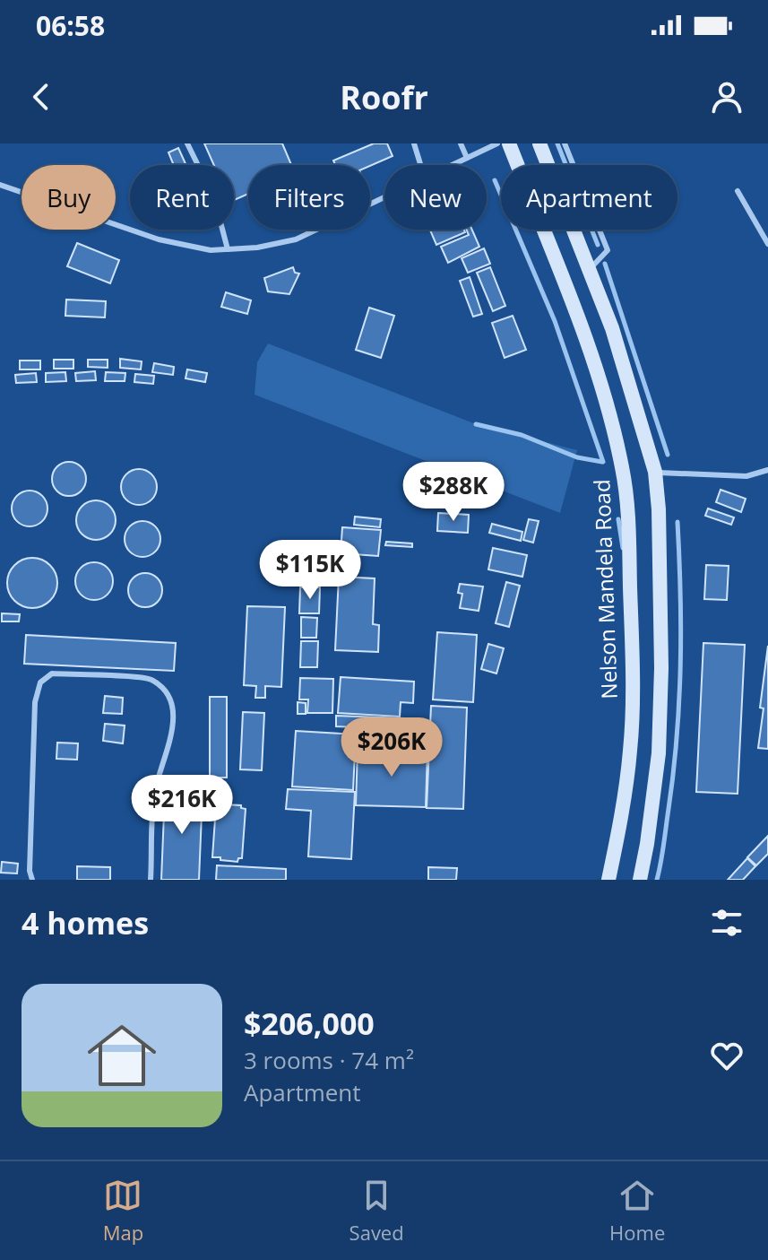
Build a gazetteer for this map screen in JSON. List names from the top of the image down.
{
  "streets": {
    "main road": ["Nelson Mandela Road"]
  },
  "page": {
    "status": "06:58",
    "header": "Roofr",
    "chip": [
      "Buy",
      "Rent",
      "Filters",
      "New",
      "Apartment"
    ],
    "price": [
      "$288K",
      "$115K",
      "$206K",
      "$216K"
    ],
    "heading": "4 homes",
    "list": [
      {
        "name": "$206,000",
        "note": "3 rooms · 74 m² · Apartment"
      }
    ],
    "tabs": ["Map", "Saved", "Home"]
  }
}
